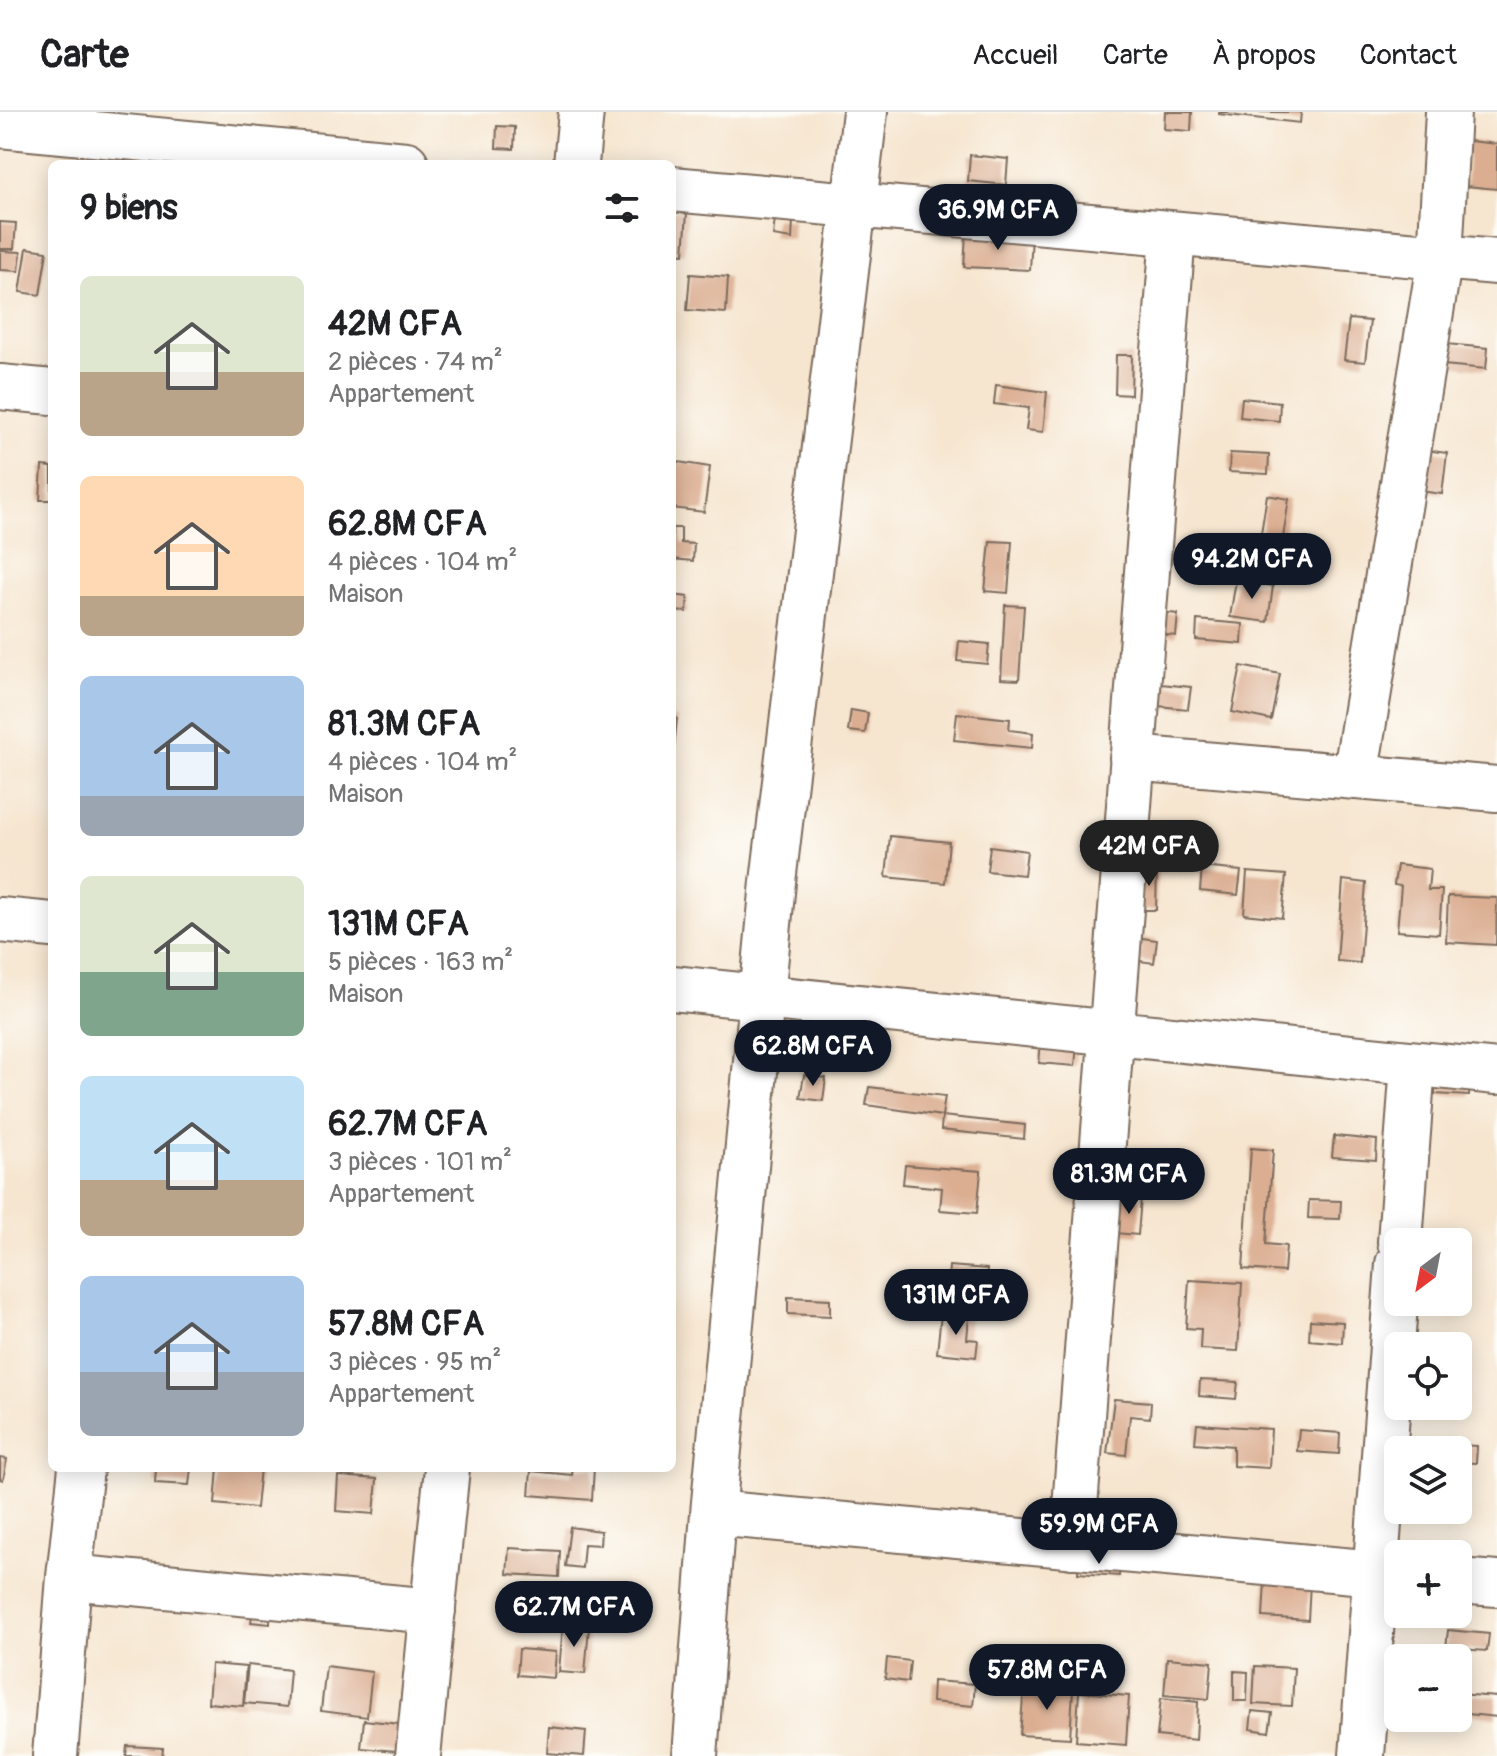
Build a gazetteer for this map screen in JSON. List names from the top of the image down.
{
  "north": "bottom left",
  "page": {
    "header": "Carte",
    "nav": [
      "Accueil",
      "Carte",
      "À propos",
      "Contact"
    ],
    "heading": "9 biens",
    "price": [
      "36.9M CFA",
      "94.2M CFA",
      "42M CFA",
      "62.8M CFA",
      "81.3M CFA",
      "131M CFA",
      "59.9M CFA",
      "62.7M CFA",
      "57.8M CFA"
    ],
    "list": [
      {
        "name": "42M CFA",
        "note": "2 pièces · 74 m² · Appartement"
      },
      {
        "name": "62.8M CFA",
        "note": "4 pièces · 104 m² · Maison"
      },
      {
        "name": "81.3M CFA",
        "note": "4 pièces · 104 m² · Maison"
      },
      {
        "name": "131M CFA",
        "note": "5 pièces · 163 m² · Maison"
      },
      {
        "name": "62.7M CFA",
        "note": "3 pièces · 101 m² · Appartement"
      },
      {
        "name": "57.8M CFA",
        "note": "3 pièces · 95 m² · Appartement"
      }
    ],
    "map_buttons": ["+", "−"]
  }
}
